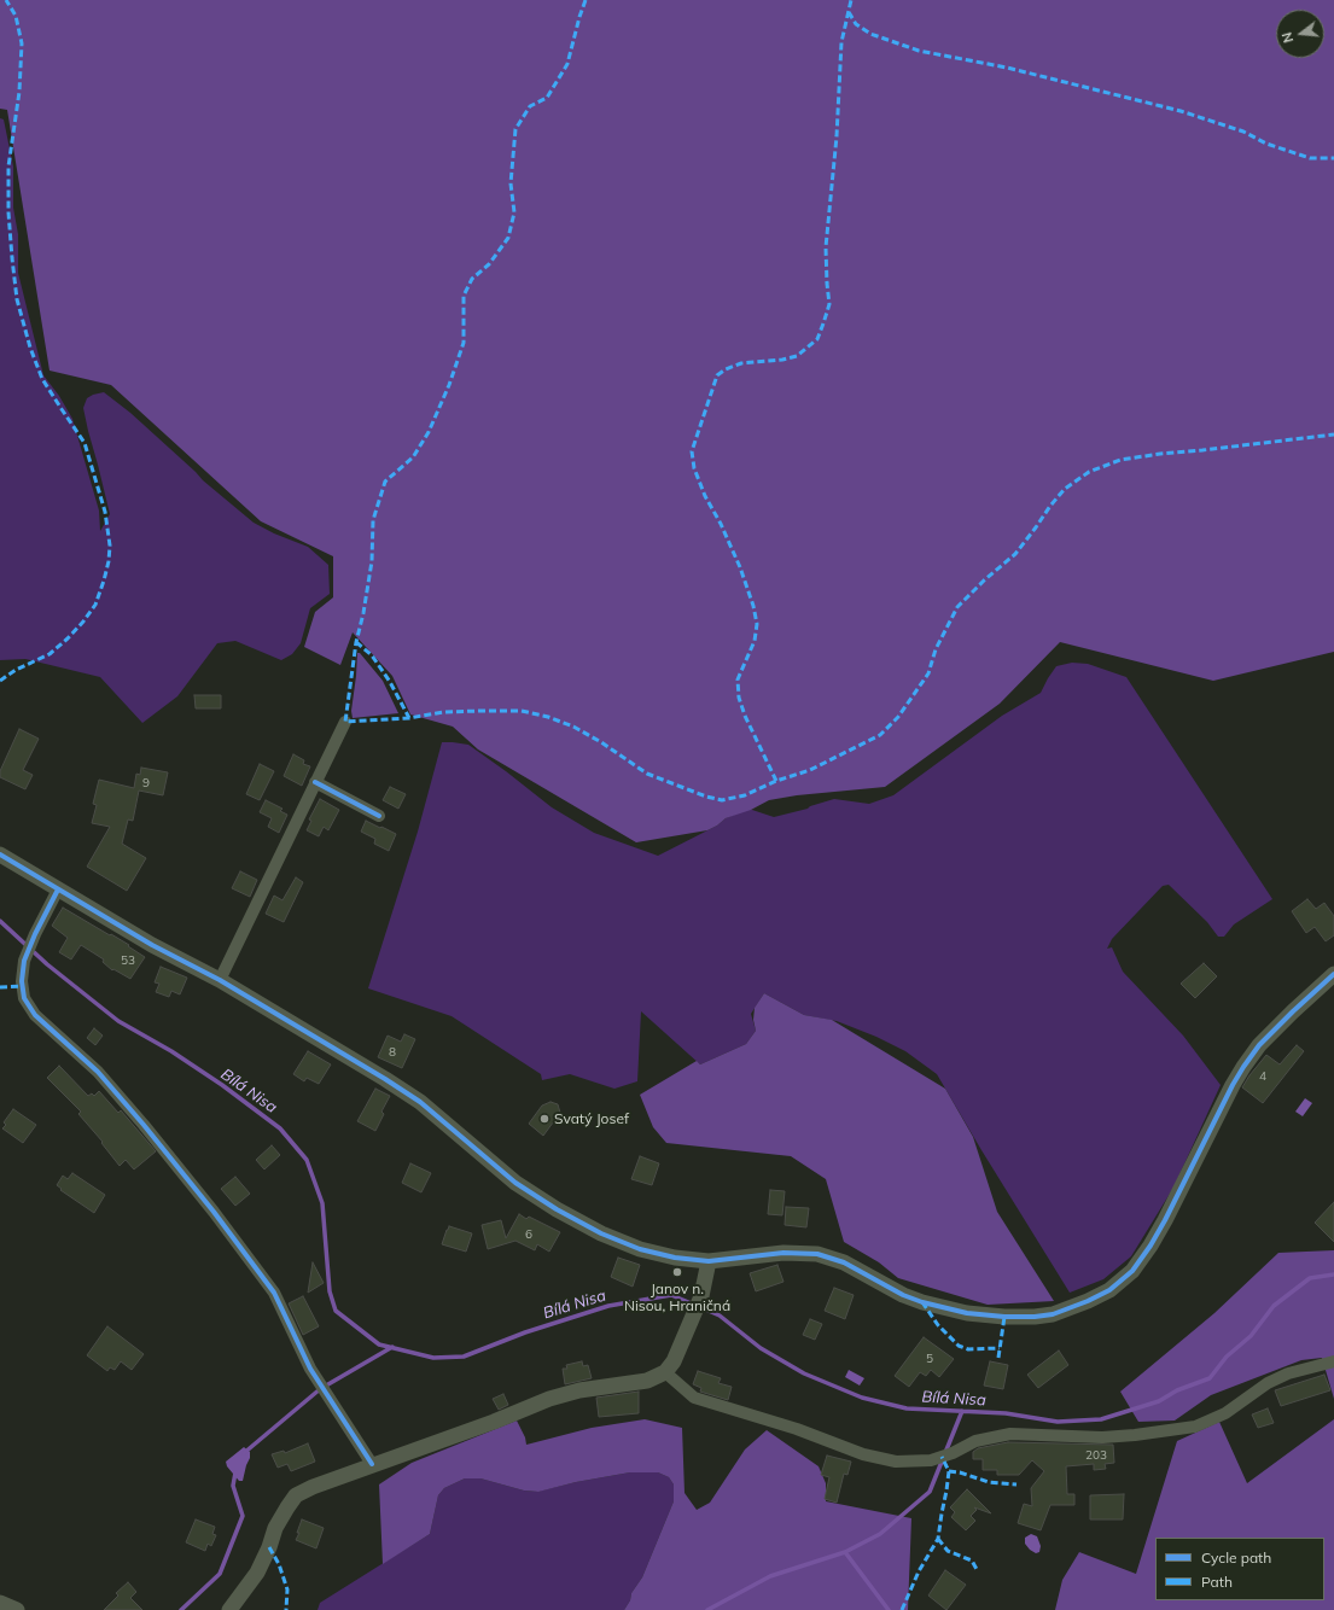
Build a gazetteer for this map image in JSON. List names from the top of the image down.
{
  "water": ["Bílá Nisa"],
  "places": ["Svatý Josef", "Janov n. Nisou, Hraničná"],
  "house_numbers": [
    "9",
    "53",
    "8",
    "4",
    "6",
    "5",
    "203"
  ],
  "legend": ["Cycle path", "Path"],
  "north": "left"
}
